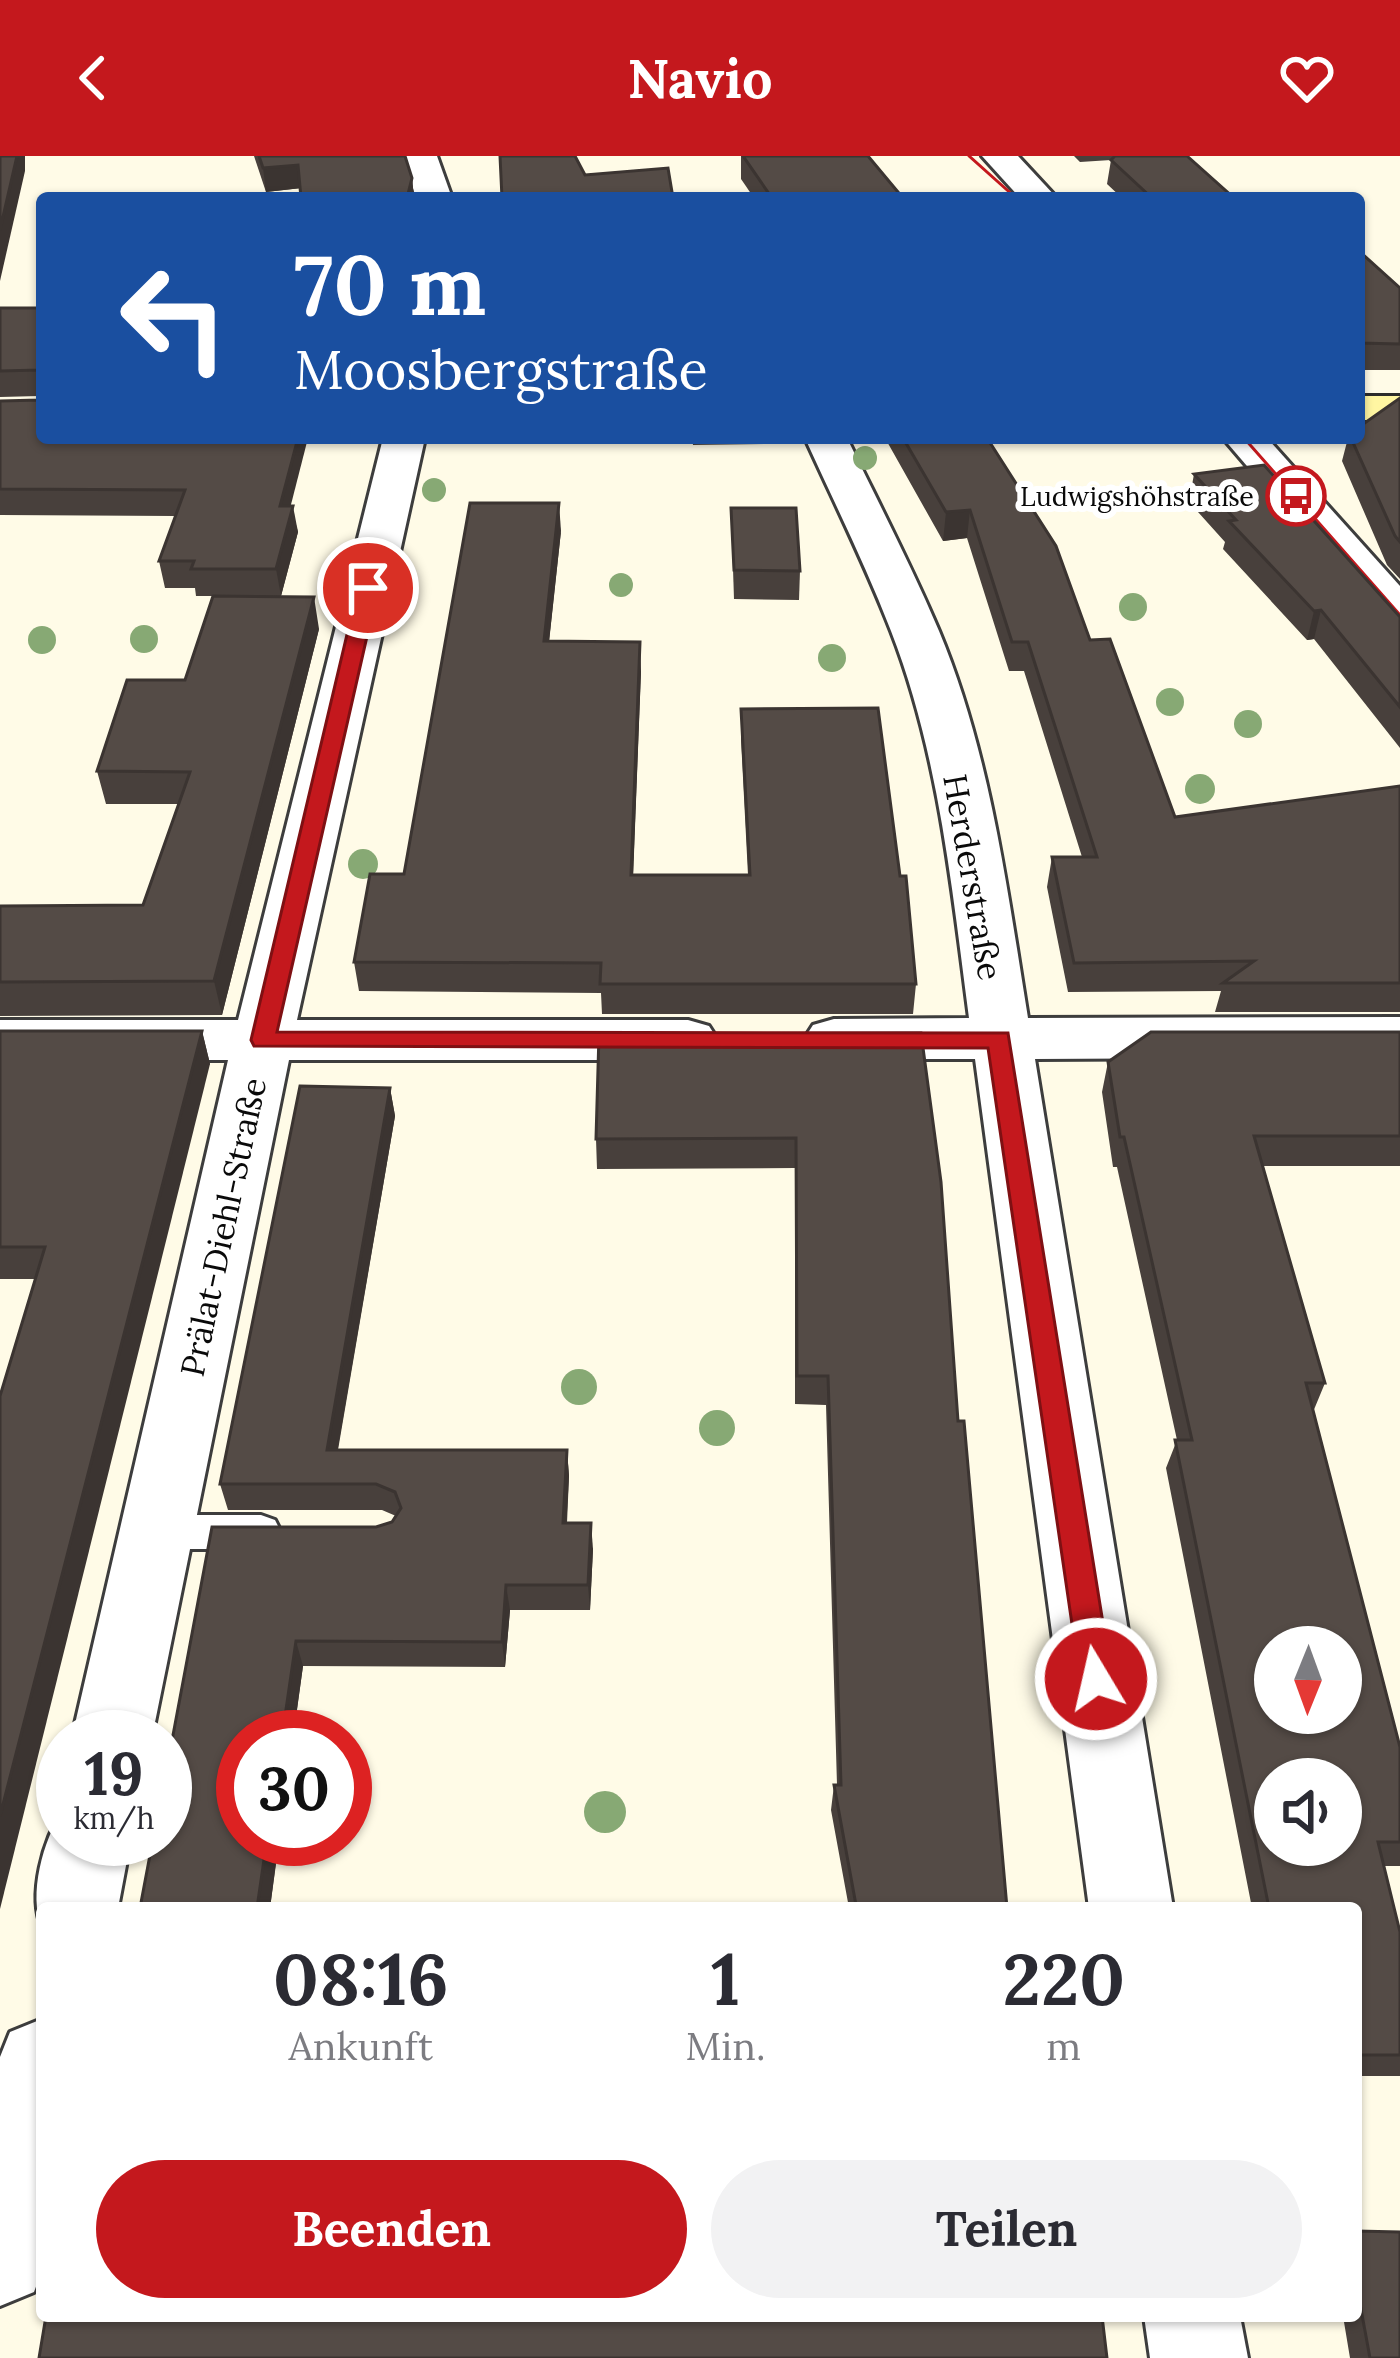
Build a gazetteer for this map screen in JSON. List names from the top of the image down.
{
  "streets": {
    "street": ["Herderstraße", "Prälat-Diehl-Straße"]
  },
  "places": {
    "bus stop": ["Ludwigshöhstraße"]
  },
  "north": "bottom",
  "page": {
    "header": "Navio",
    "turn": ["70 m", "Moosbergstraße"],
    "speed": "19 km/h",
    "limit": "30",
    "eta": [
      "08:16",
      "Ankunft",
      "1",
      "Min.",
      "220",
      "m"
    ],
    "buttons": ["Beenden", "Teilen"]
  }
}
